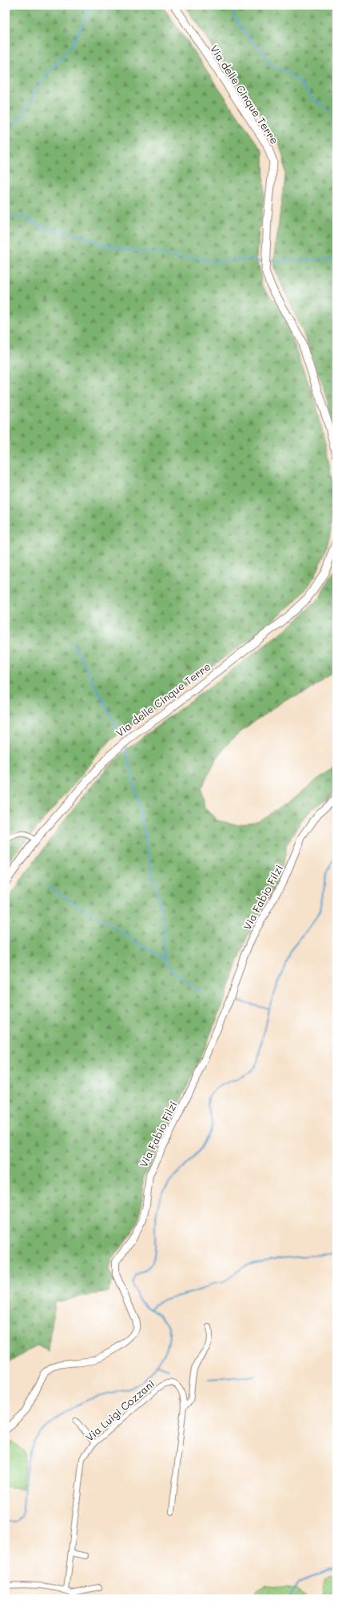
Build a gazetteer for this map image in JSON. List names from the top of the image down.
{
  "streets": {
    "main road": ["Via delle Cinque Terre"],
    "street": ["Via Fabio Filzi", "Via Luigi Cozzani"]
  }
}
